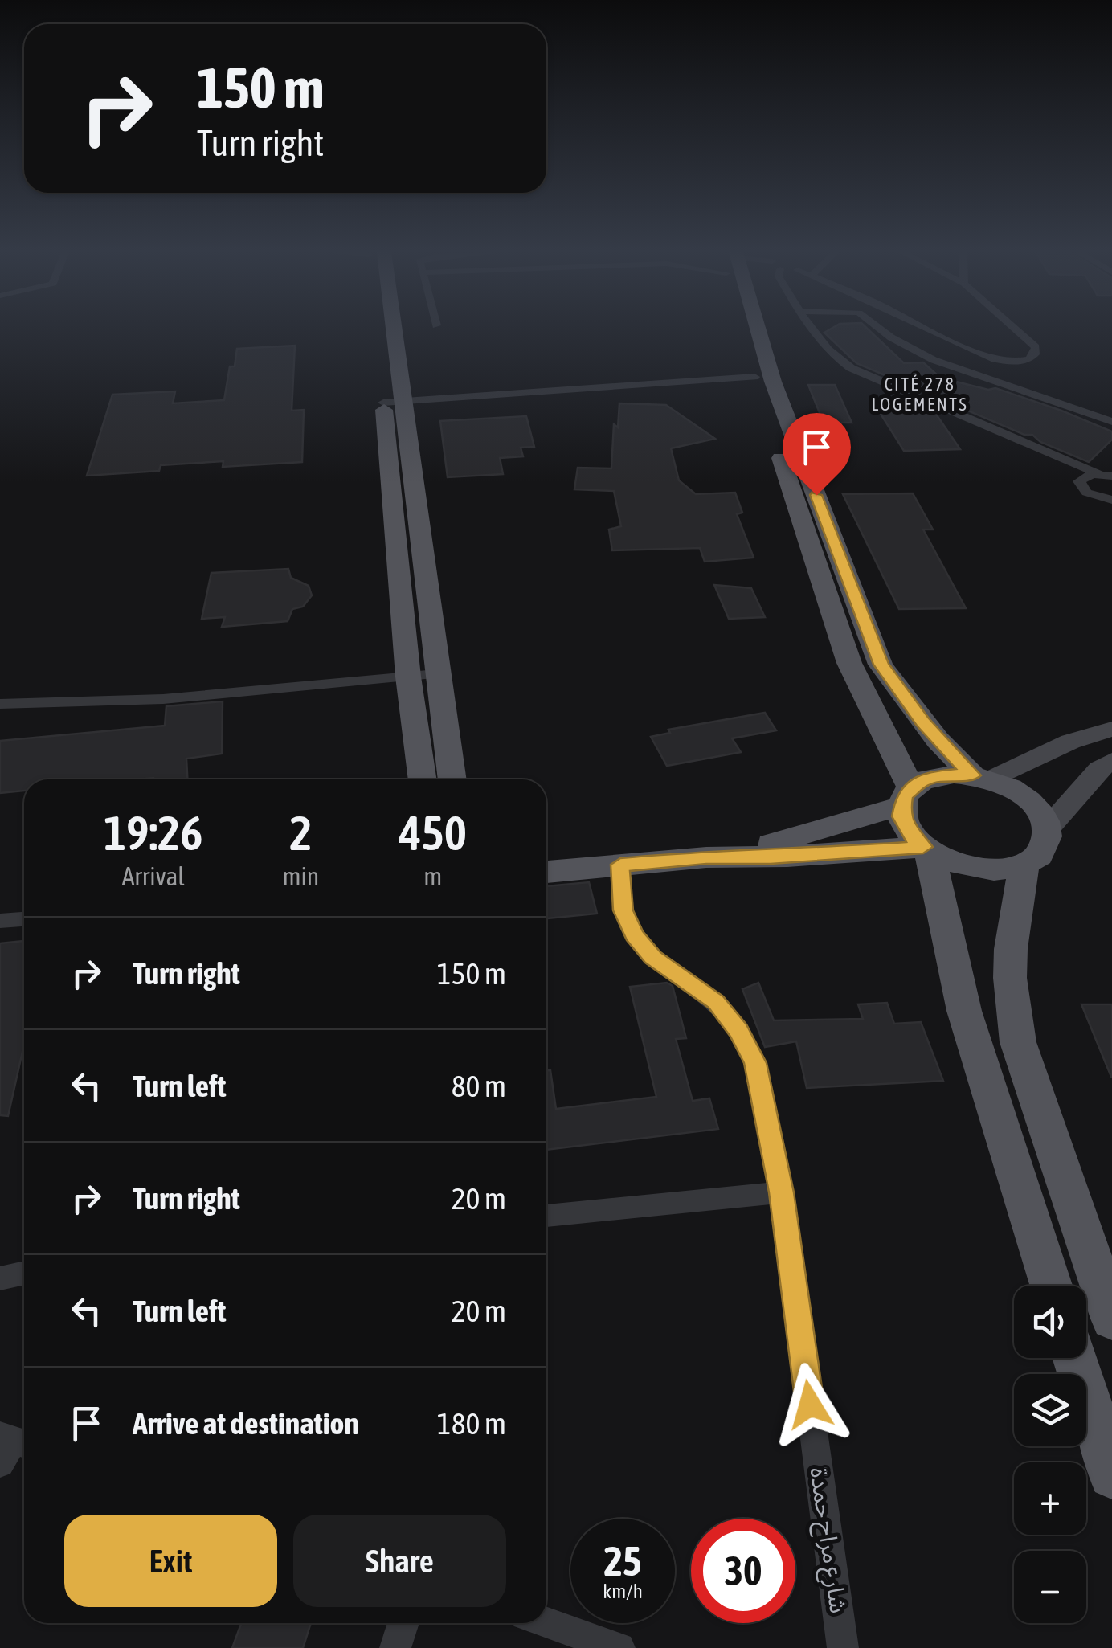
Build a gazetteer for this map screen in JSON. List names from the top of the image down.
{
  "streets": {
    "street": ["شارع مراح حمدة"]
  },
  "districts": ["CITÉ 278 LOGEMENTS"],
  "page": {
    "turn": ["150 m", "Turn right"],
    "eta": [
      "19:26",
      "Arrival",
      "2",
      "min",
      "450",
      "m"
    ],
    "list": [
      {
        "name": "Turn right",
        "value": "150 m"
      },
      {
        "name": "Turn left",
        "value": "80 m"
      },
      {
        "name": "Turn right",
        "value": "20 m"
      },
      {
        "name": "Turn left",
        "value": "20 m"
      },
      {
        "name": "Arrive at destination",
        "value": "180 m"
      }
    ],
    "map_buttons": ["+", "−"],
    "buttons": ["Exit", "Share"],
    "speed": "25 km/h",
    "limit": "30"
  }
}
